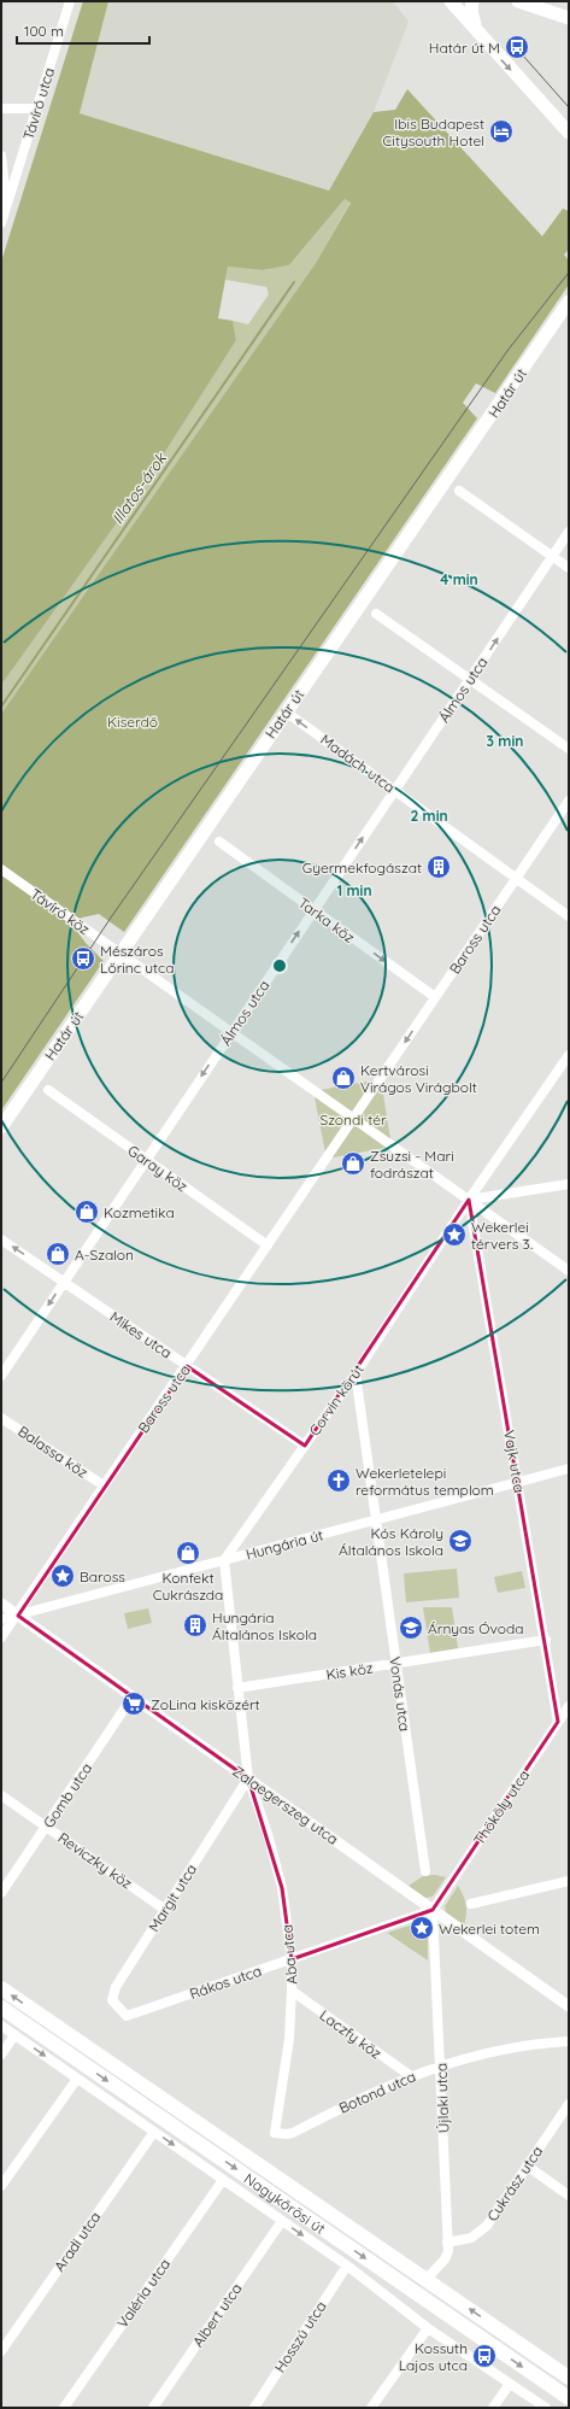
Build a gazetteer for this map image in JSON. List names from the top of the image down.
{
  "streets": {
    "main road": ["Határ út", "Nagykőrösi út"],
    "street": [
      "Távíró utca",
      "Álmos utca",
      "Madách utca",
      "Távíró köz",
      "Tarka köz",
      "Baross utca",
      "Garay köz",
      "Mikes utca",
      "Corvin körút",
      "Balassa köz",
      "Vajk utca",
      "Hungária út",
      "Kis köz",
      "Vonás utca",
      "Gomb utca",
      "Zalaegerszeg utca",
      "Thököly utca",
      "Reviczky köz",
      "Margit utca",
      "Aba utca",
      "Rákos utca",
      "Laczfy köz",
      "Botond utca",
      "Újlaki utca",
      "Cukrász utca",
      "Aradi utca",
      "Valéria utca",
      "Albert utca",
      "Hosszú utca"
    ]
  },
  "crossings": [
    ["Határ út", "Madách utca"],
    ["Határ út", "Távíró köz"],
    ["Álmos utca", "Madách utca"],
    ["Álmos utca", "Tarka köz"],
    ["Álmos utca", "Garay köz"],
    ["Álmos utca", "Mikes utca"],
    ["Madách utca", "Baross utca"],
    ["Tarka köz", "Baross utca"],
    ["Baross utca", "Garay köz"],
    ["Baross utca", "Mikes utca"],
    ["Baross utca", "Balassa köz"],
    ["Baross utca", "Hungária út"],
    ["Baross utca", "Zalaegerszeg utca"],
    ["Mikes utca", "Corvin körút"],
    ["Corvin körút", "Vajk utca"],
    ["Corvin körút", "Hungária út"],
    ["Corvin körút", "Vonás utca"],
    ["Vajk utca", "Hungária út"],
    ["Vajk utca", "Kis köz"],
    ["Vajk utca", "Thököly utca"],
    ["Hungária út", "Vonás utca"],
    ["Hungária út", "Zalaegerszeg utca"],
    ["Kis köz", "Vonás utca"],
    ["Gomb utca", "Zalaegerszeg utca"],
    ["Gomb utca", "Reviczky köz"],
    ["Zalaegerszeg utca", "Thököly utca"],
    ["Zalaegerszeg utca", "Margit utca"],
    ["Zalaegerszeg utca", "Aba utca"],
    ["Zalaegerszeg utca", "Rákos utca"],
    ["Zalaegerszeg utca", "Újlaki utca"],
    ["Thököly utca", "Rákos utca"],
    ["Thököly utca", "Újlaki utca"],
    ["Reviczky köz", "Margit utca"],
    ["Margit utca", "Aba utca"],
    ["Margit utca", "Rákos utca"],
    ["Aba utca", "Rákos utca"],
    ["Aba utca", "Laczfy köz"],
    ["Aba utca", "Botond utca"],
    ["Rákos utca", "Újlaki utca"],
    ["Laczfy köz", "Botond utca"],
    ["Botond utca", "Újlaki utca"],
    ["Újlaki utca", "Cukrász utca"],
    ["Újlaki utca", "Nagykőrösi út"],
    ["Nagykőrösi út", "Aradi utca"],
    ["Nagykőrösi út", "Valéria utca"],
    ["Nagykőrösi út", "Albert utca"],
    ["Nagykőrösi út", "Hosszú utca"]
  ],
  "one_way": ["Madách utca", "Tarka köz"],
  "water": ["Illatos-árok"],
  "parks": ["Kiserdő", "Szondi tér"],
  "places": {
    "bus stop": ["Határ út M", "Mészáros Lőrinc utca", "Kossuth Lajos utca"],
    "hotel": ["Ibis Budapest Citysouth Hotel"],
    "building": ["Gyermekfogászat", "Hungária Általános Iskola"],
    "shop": [
      "Kertvárosi Virágos Virágbolt",
      "Zsuzsi - Mari fodrászat",
      "Kozmetika",
      "A-Szalon",
      "Konfekt Cukrászda"
    ],
    "place": ["Wekerlei térvers 3.", "Baross", "Wekerlei totem"],
    "church": ["Wekerletelepi református templom"],
    "school or university": ["Kós Károly Általános Iskola", "Árnyas Óvoda"],
    "supermarket": ["ZoLina kisközért"]
  },
  "scale_bar": "100 m",
  "rings": [
    "4 min",
    "3 min",
    "2 min",
    "1 min"
  ]
}
